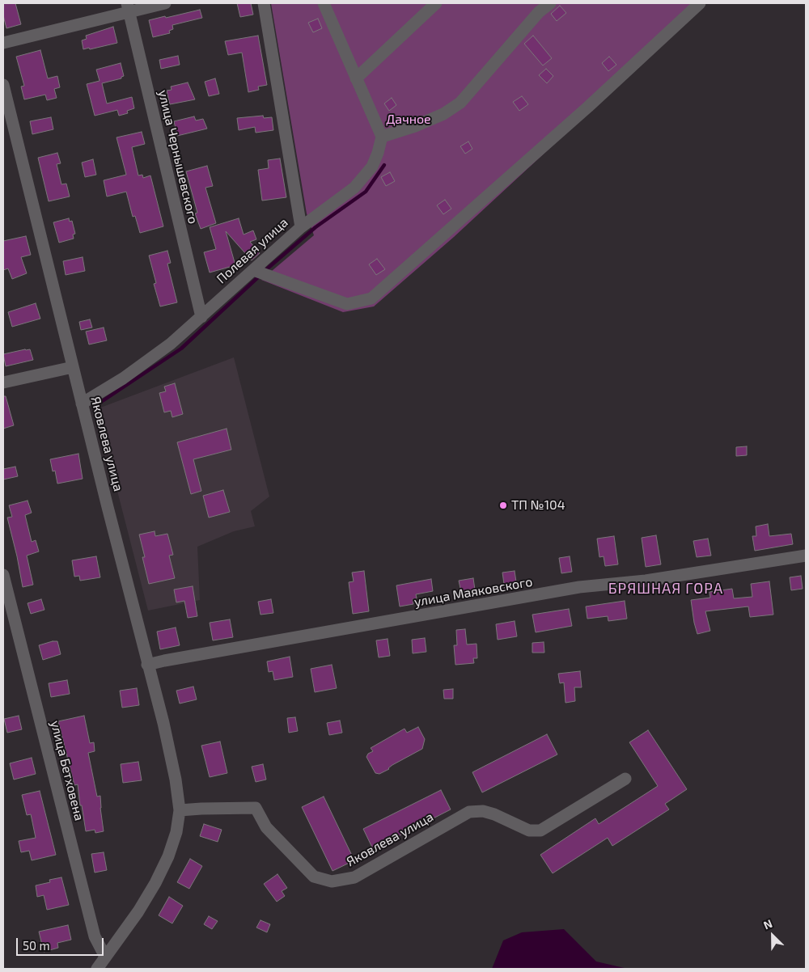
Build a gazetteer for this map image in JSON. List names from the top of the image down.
{
  "streets": {
    "street": [
      "улица Чернышевского",
      "Полевая улица",
      "Яковлева улица",
      "улица Маяковского",
      "улица Бетховена"
    ]
  },
  "crossings": [
    ["улица Чернышевского", "Полевая улица"],
    ["Полевая улица", "Яковлева улица"],
    ["Яковлева улица", "улица Маяковского"],
    ["Яковлева улица", "улица Бетховена"]
  ],
  "districts": ["БРЯШНАЯ ГОРА"],
  "parks": ["Дачное"],
  "places": ["ТП №104"],
  "scale_bar": "50 m",
  "north": "top left"
}
